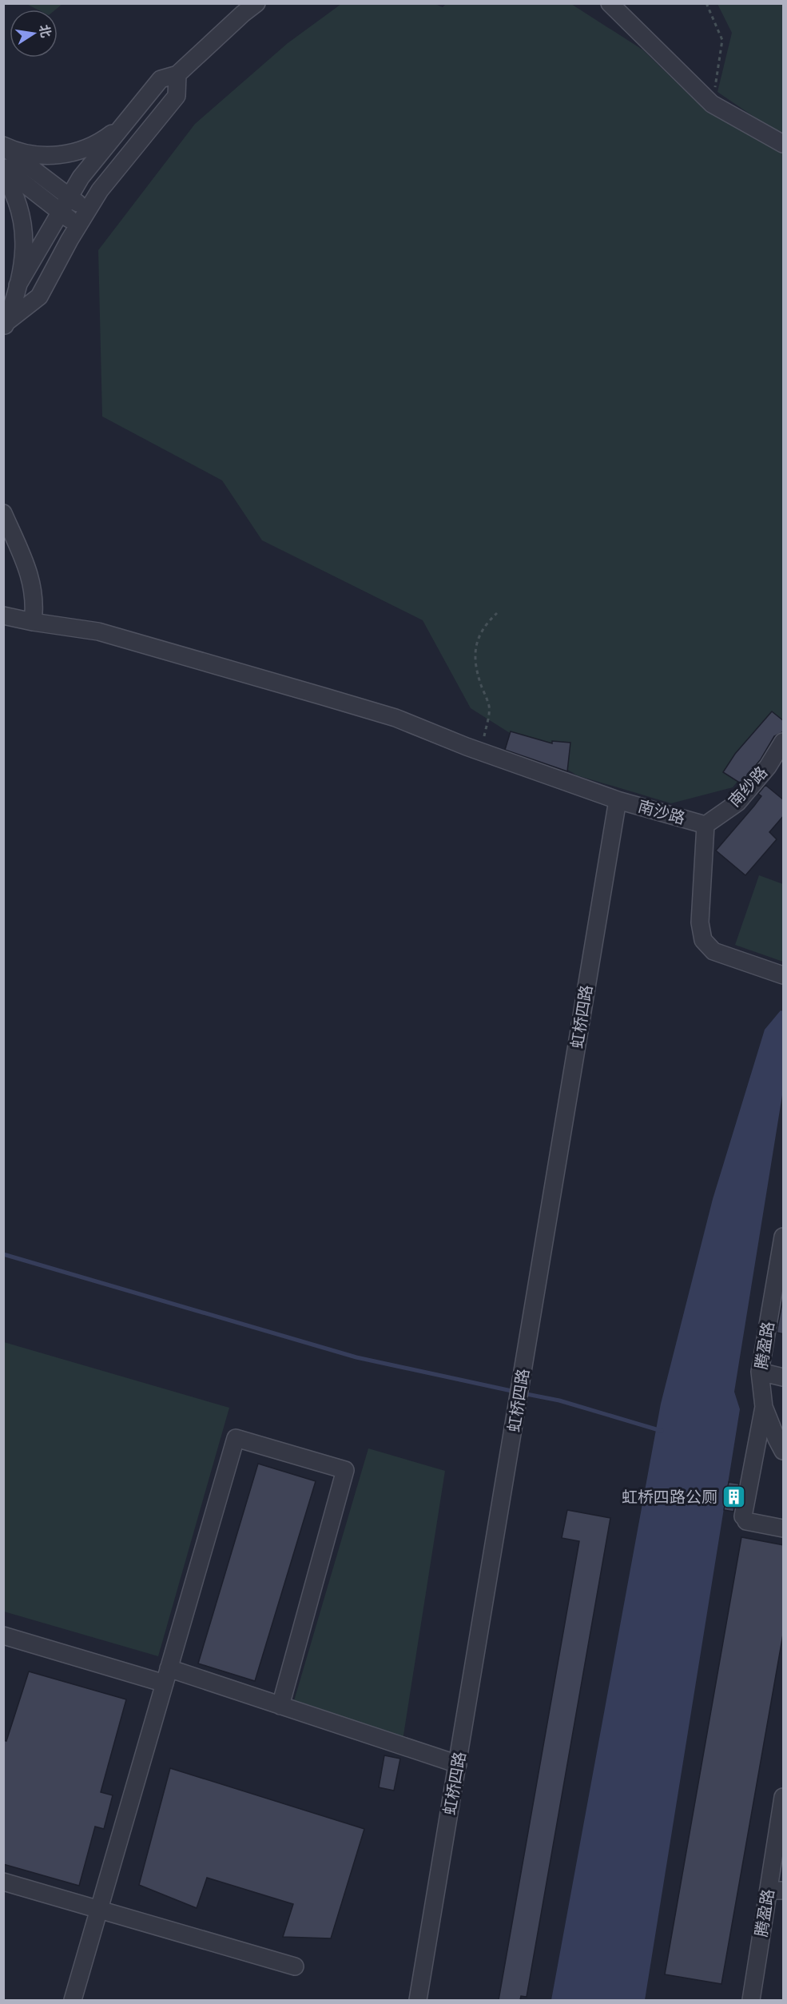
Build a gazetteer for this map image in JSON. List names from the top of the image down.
{
  "streets": {
    "street": [
      "南纱路",
      "南沙路",
      "虹桥四路",
      "腾盈路"
    ]
  },
  "crossings": [
    ["南纱路", "南沙路"],
    ["南沙路", "虹桥四路"]
  ],
  "places": {
    "building": ["虹桥四路公厕"]
  },
  "north": "right"
}
